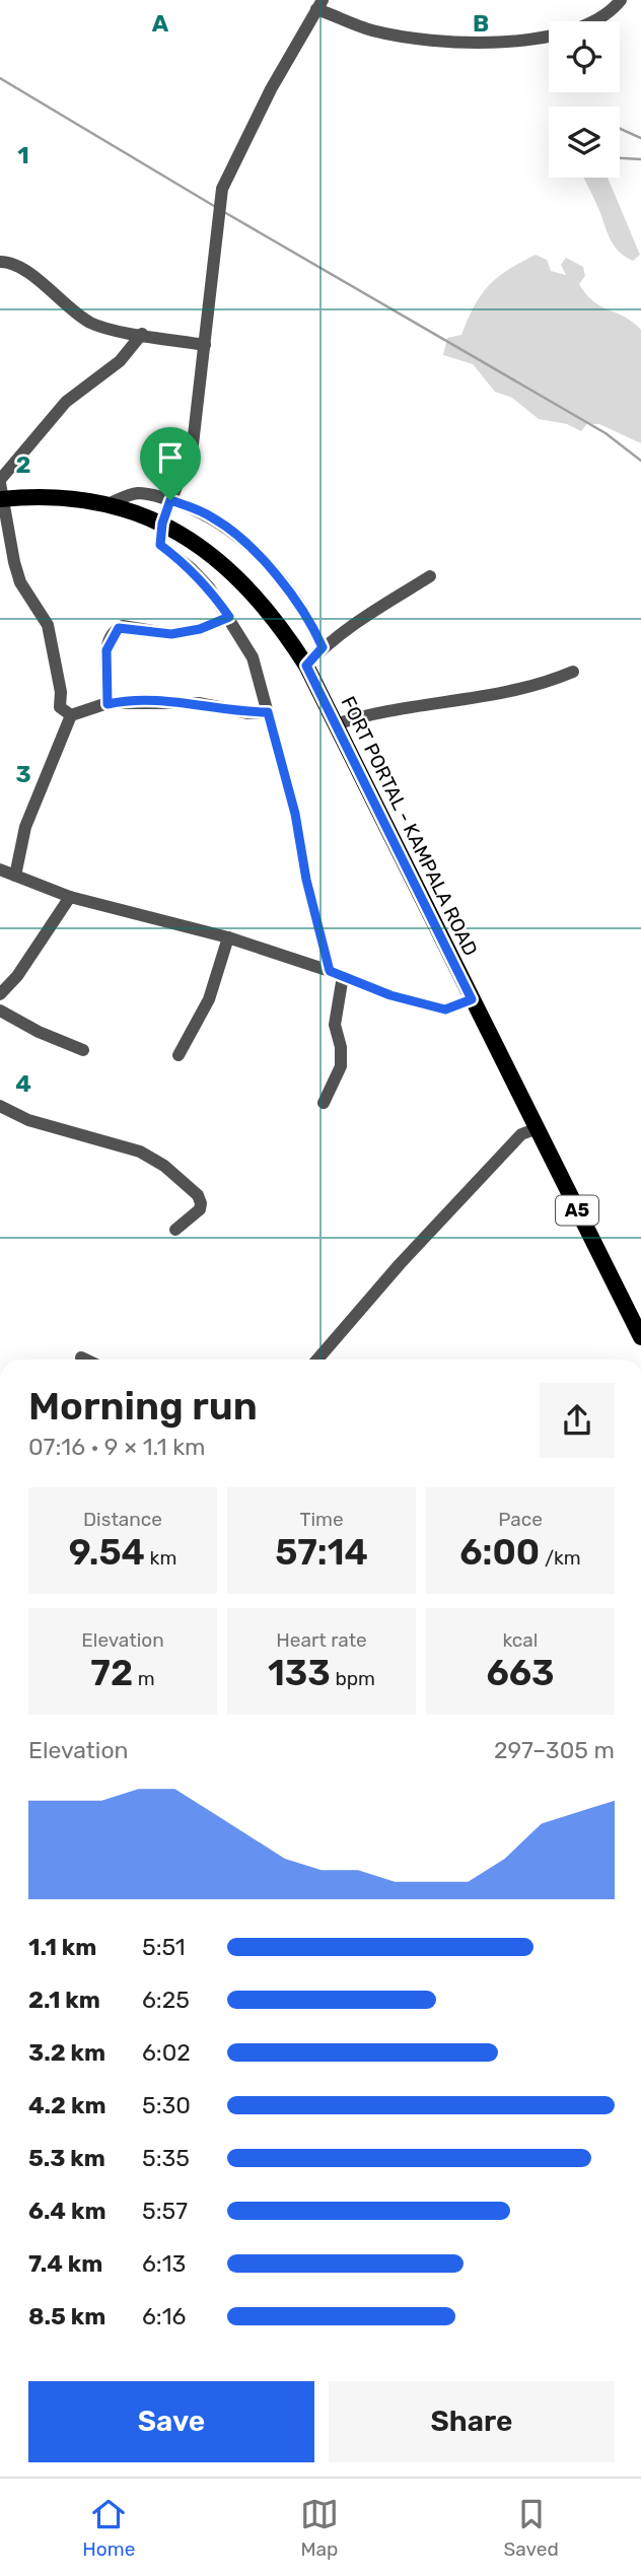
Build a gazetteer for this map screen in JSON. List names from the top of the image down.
{
  "streets": {
    "main road": ["FORT PORTAL - KAMPALA ROAD", "A5"]
  },
  "page": {
    "heading": ["Morning run", "07:16 · 9 × 1.1 km"],
    "stats": [
      ["Distance", "9.54 km"],
      ["Time", "57:14"],
      ["Pace", "6:00 /km"],
      ["Elevation", "72 m"],
      ["Heart rate", "133 bpm"],
      ["kcal", "663"]
    ],
    "chart": ["Elevation", "297–305 m"],
    "list": [
      {
        "name": "1.1 km",
        "note": "5:51"
      },
      {
        "name": "2.1 km",
        "note": "6:25"
      },
      {
        "name": "3.2 km",
        "note": "6:02"
      },
      {
        "name": "4.2 km",
        "note": "5:30"
      },
      {
        "name": "5.3 km",
        "note": "5:35"
      },
      {
        "name": "6.4 km",
        "note": "5:57"
      },
      {
        "name": "7.4 km",
        "note": "6:13"
      },
      {
        "name": "8.5 km",
        "note": "6:16"
      }
    ],
    "buttons": ["Save", "Share"],
    "tabs": ["Home", "Map", "Saved"]
  },
  "grid": {
    "columns": ["A", "B"],
    "rows": [
      "1",
      "2",
      "3",
      "4"
    ]
  }
}
